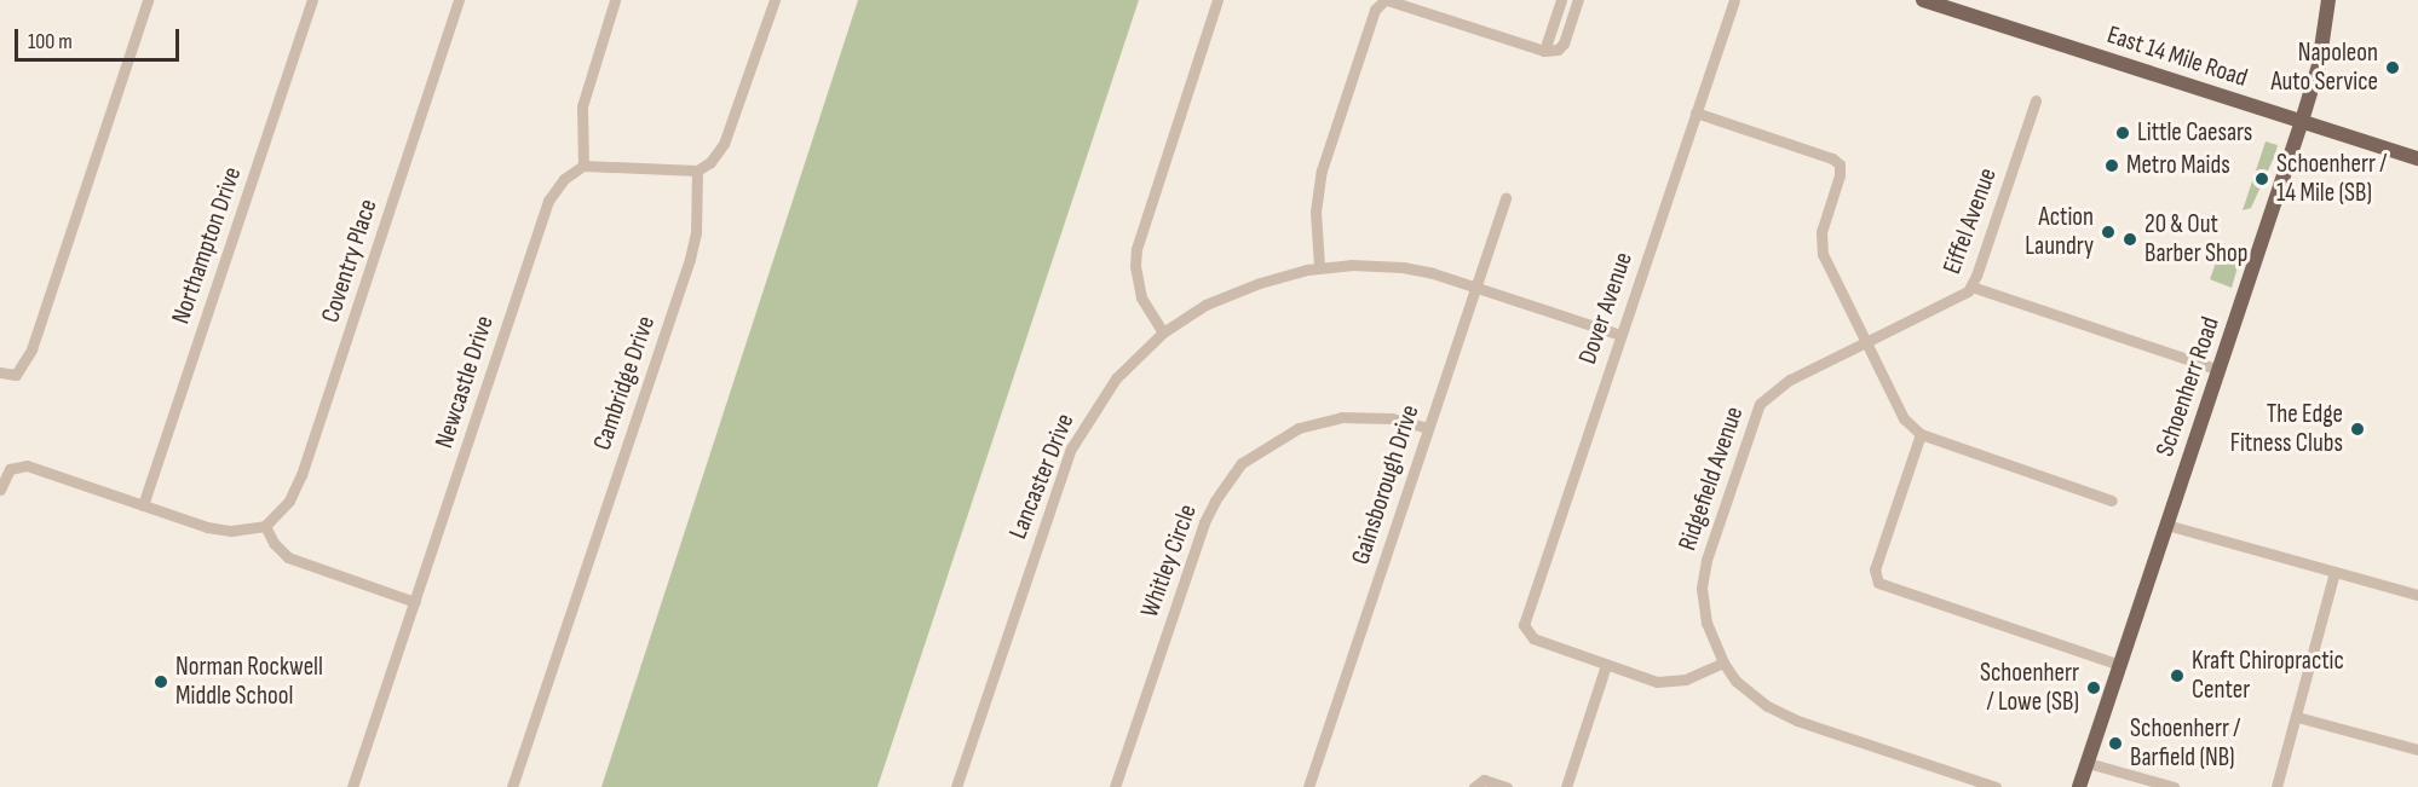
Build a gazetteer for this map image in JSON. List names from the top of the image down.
{
  "streets": {
    "main road": ["East 14 Mile Road", "Schoenherr Road"],
    "street": [
      "Eiffel Avenue",
      "Northampton Drive",
      "Coventry Place",
      "Dover Avenue",
      "Newcastle Drive",
      "Cambridge Drive",
      "Lancaster Drive",
      "Ridgefield Avenue",
      "Gainsborough Drive",
      "Whitley Circle"
    ]
  },
  "crossings": [
    ["East 14 Mile Road", "Schoenherr Road"],
    ["Eiffel Avenue", "Ridgefield Avenue"],
    ["Dover Avenue", "Lancaster Drive"],
    ["Lancaster Drive", "Gainsborough Drive"],
    ["Gainsborough Drive", "Whitley Circle"]
  ],
  "places": [
    "Napoleon Auto Service",
    "Little Caesars",
    "Metro Maids",
    "Schoenherr / 14 Mile (SB)",
    "Action Laundry",
    "20 & Out Barber Shop",
    "The Edge Fitness Clubs",
    "Kraft Chiropractic Center",
    "Norman Rockwell Middle School",
    "Schoenherr / Lowe (SB)",
    "Schoenherr / Barfield (NB)"
  ],
  "scale_bar": "100 m"
}
